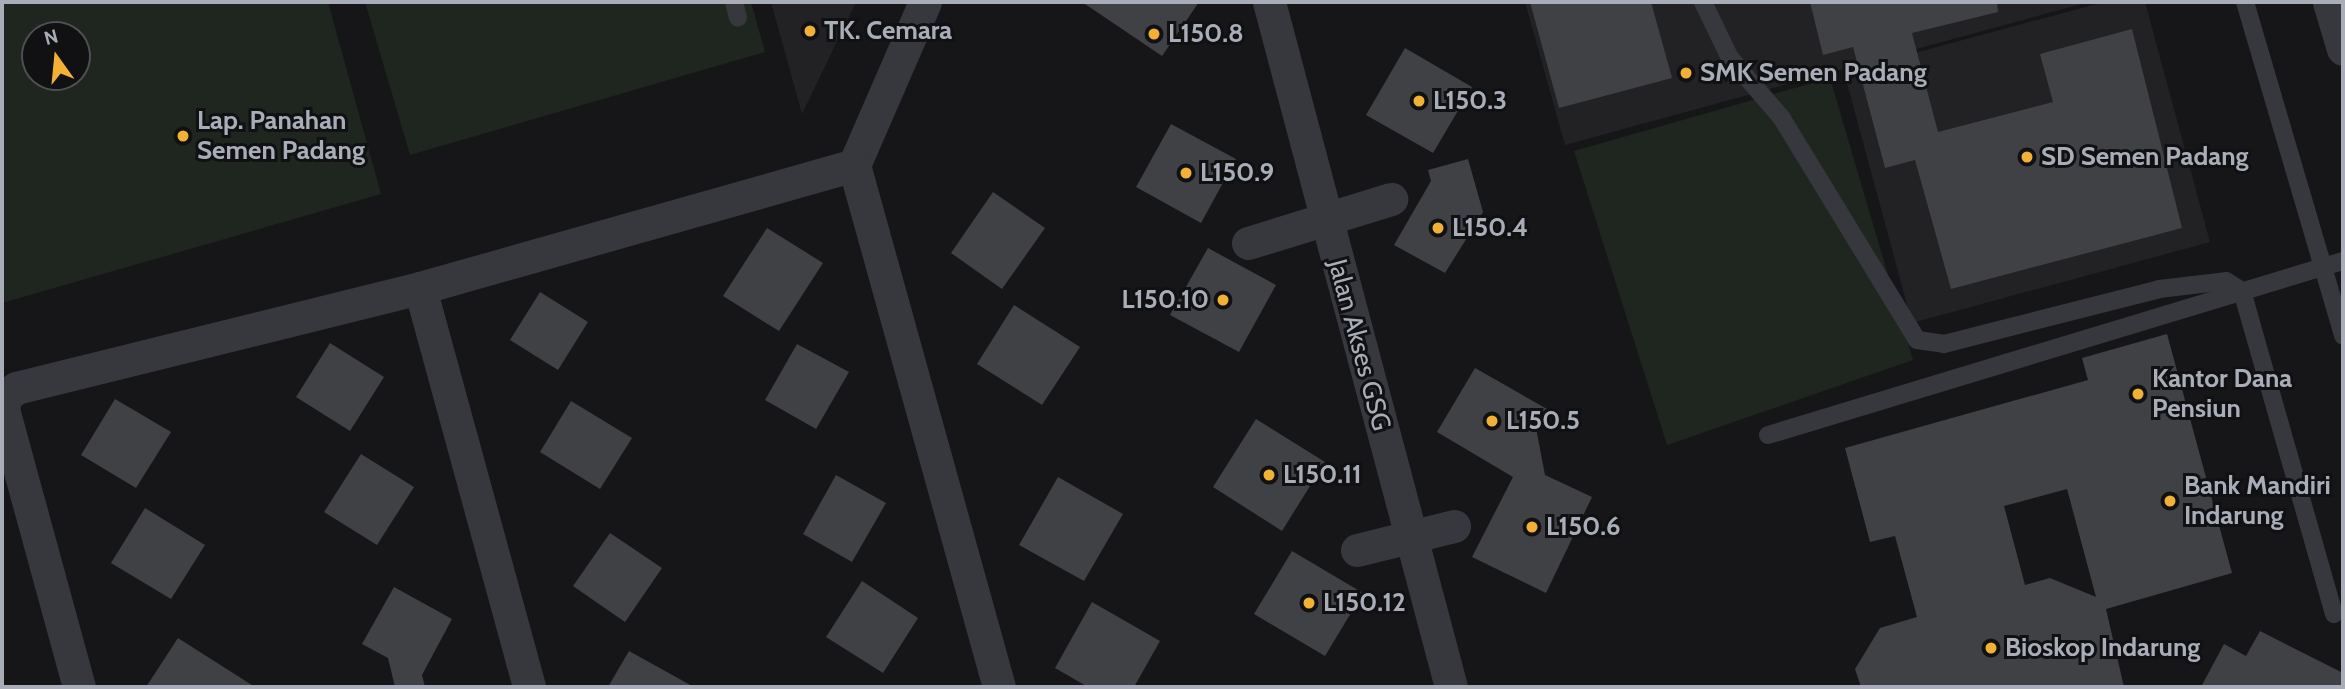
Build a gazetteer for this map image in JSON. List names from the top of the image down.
{
  "streets": {
    "street": ["Jalan Akses GSG"]
  },
  "places": [
    "TK. Cemara",
    "L150.8",
    "SMK Semen Padang",
    "L150.3",
    "Lap. Panahan Semen Padang",
    "SD Semen Padang",
    "L150.9",
    "L150.4",
    "L150.10",
    "Kantor Dana Pensiun",
    "L150.5",
    "L150.11",
    "Bank Mandiri Indarung",
    "L150.6",
    "L150.12",
    "Bioskop Indarung"
  ],
  "north": "top"
}
